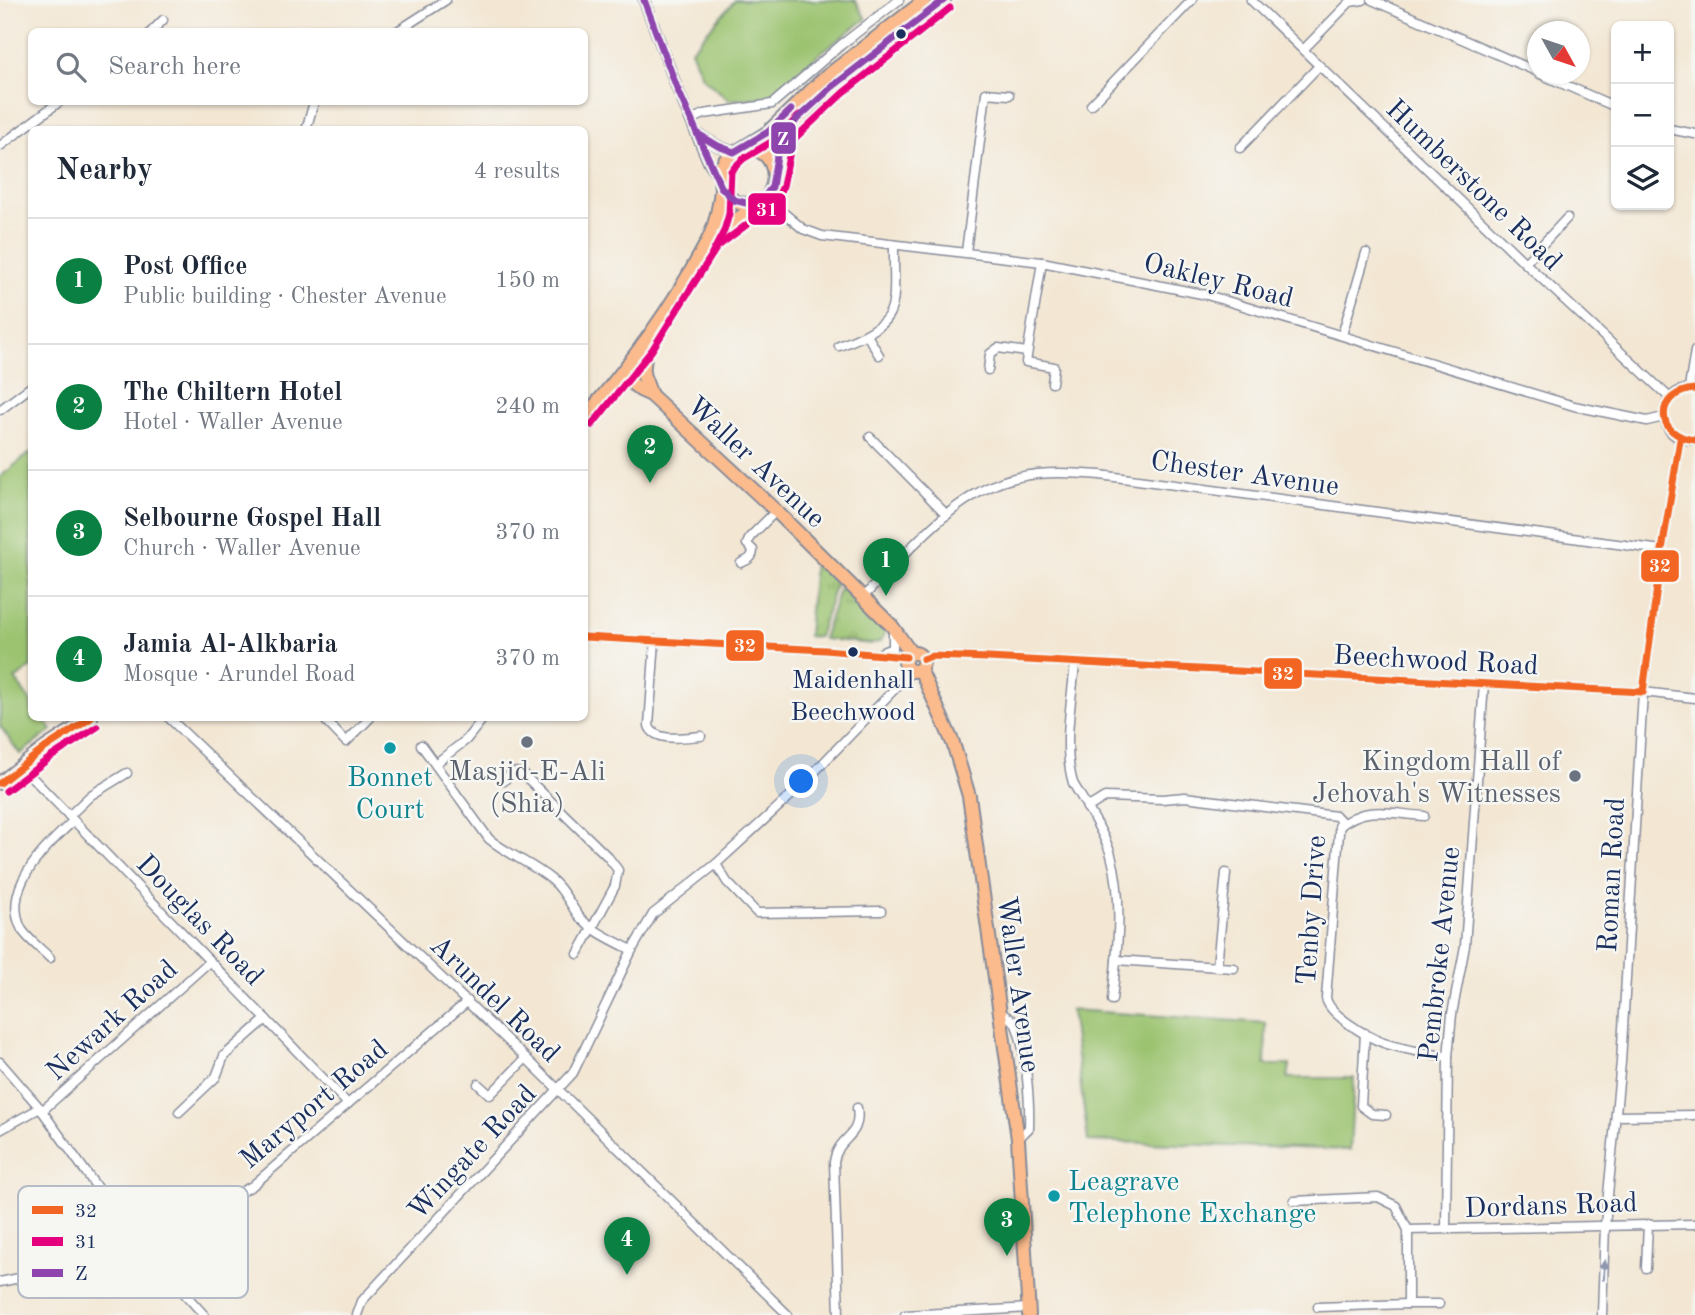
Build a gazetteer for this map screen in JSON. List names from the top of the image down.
{
  "streets": {
    "main road": ["Waller Avenue"],
    "street": [
      "Humberstone Road",
      "Oakley Road",
      "Chester Avenue",
      "Beechwood Road",
      "Roman Road",
      "Tenby Drive",
      "Douglas Road",
      "Pembroke Avenue",
      "Arundel Road",
      "Newark Road",
      "Maryport Road",
      "Wingate Road",
      "Dordans Road"
    ]
  },
  "crossings": [
    ["Waller Avenue", "Chester Avenue"],
    ["Waller Avenue", "Beechwood Road"],
    ["Waller Avenue", "Wingate Road"],
    ["Chester Avenue", "Roman Road"],
    ["Beechwood Road", "Roman Road"],
    ["Beechwood Road", "Pembroke Avenue"],
    ["Beechwood Road", "Wingate Road"],
    ["Roman Road", "Dordans Road"],
    ["Tenby Drive", "Pembroke Avenue"],
    ["Douglas Road", "Newark Road"],
    ["Douglas Road", "Maryport Road"],
    ["Pembroke Avenue", "Dordans Road"],
    ["Arundel Road", "Maryport Road"],
    ["Arundel Road", "Wingate Road"]
  ],
  "places": [
    "Maidenhall Beechwood",
    "Masjid-E-Ali (Shia)",
    "Bonnet Court",
    "Kingdom Hall of Jehovah's Witnesses",
    "Leagrave Telephone Exchange"
  ],
  "lines": ["transit line Z", "transit line 31", "transit line 32"],
  "legend": ["32", "31", "Z"],
  "north": "bottom right",
  "page": {
    "map_buttons": ["+", "−"],
    "search": "Search here",
    "heading": ["Nearby", "4 results"],
    "list": [
      {
        "mark": "1",
        "name": "Post Office",
        "note": "Public building · Chester Avenue",
        "value": "150 m"
      },
      {
        "mark": "2",
        "name": "The Chiltern Hotel",
        "note": "Hotel · Waller Avenue",
        "value": "240 m"
      },
      {
        "mark": "3",
        "name": "Selbourne Gospel Hall",
        "note": "Church · Waller Avenue",
        "value": "370 m"
      },
      {
        "mark": "4",
        "name": "Jamia Al-Alkbaria",
        "note": "Mosque · Arundel Road",
        "value": "370 m"
      }
    ],
    "pins": [
      "2",
      "1",
      "3",
      "4"
    ]
  }
}
